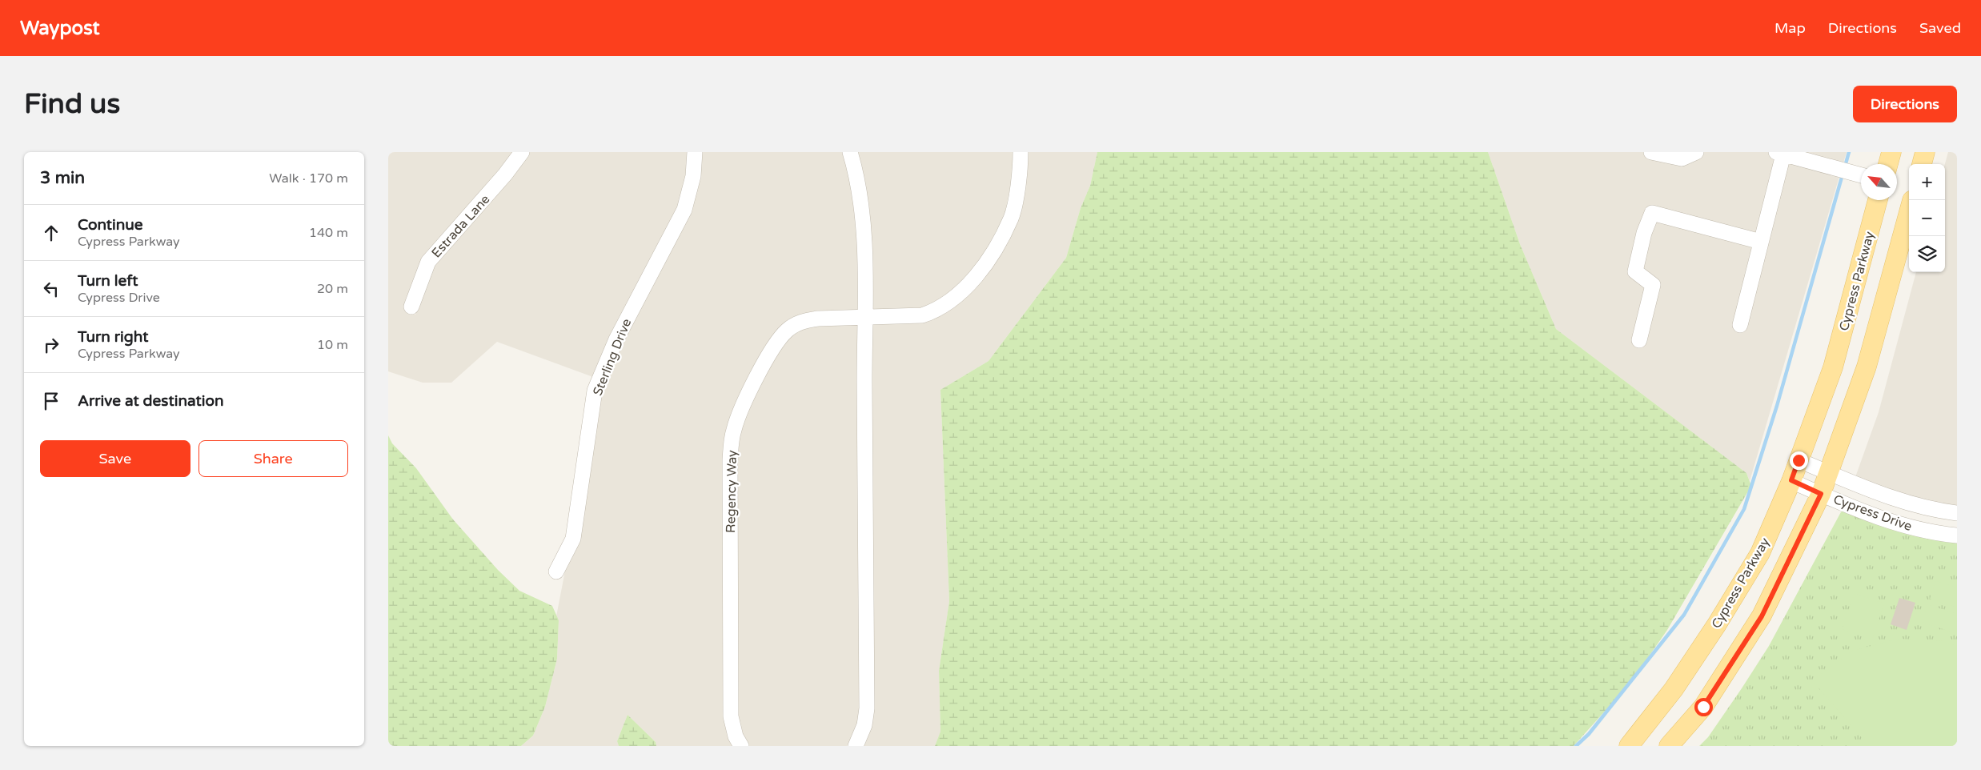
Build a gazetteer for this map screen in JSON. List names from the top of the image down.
{
  "streets": {
    "main road": ["Cypress Parkway"],
    "street": [
      "Estrada Lane",
      "Sterling Drive",
      "Regency Way",
      "Cypress Drive"
    ]
  },
  "crossings": [
    ["Cypress Parkway", "Cypress Drive"]
  ],
  "north": "top left",
  "page": {
    "header": "Waypost",
    "nav": ["Map", "Directions", "Saved"],
    "buttons": [
      "Directions",
      ["Save", "Share"]
    ],
    "title": "Find us",
    "heading": ["3 min", "Walk · 170 m"],
    "map_buttons": ["+", "−"],
    "list": [
      ["Continue", "Cypress Parkway", "140 m"],
      ["Turn left", "Cypress Drive", "20 m"],
      ["Turn right", "Cypress Parkway", "10 m"],
      "Arrive at destination"
    ]
  }
}
